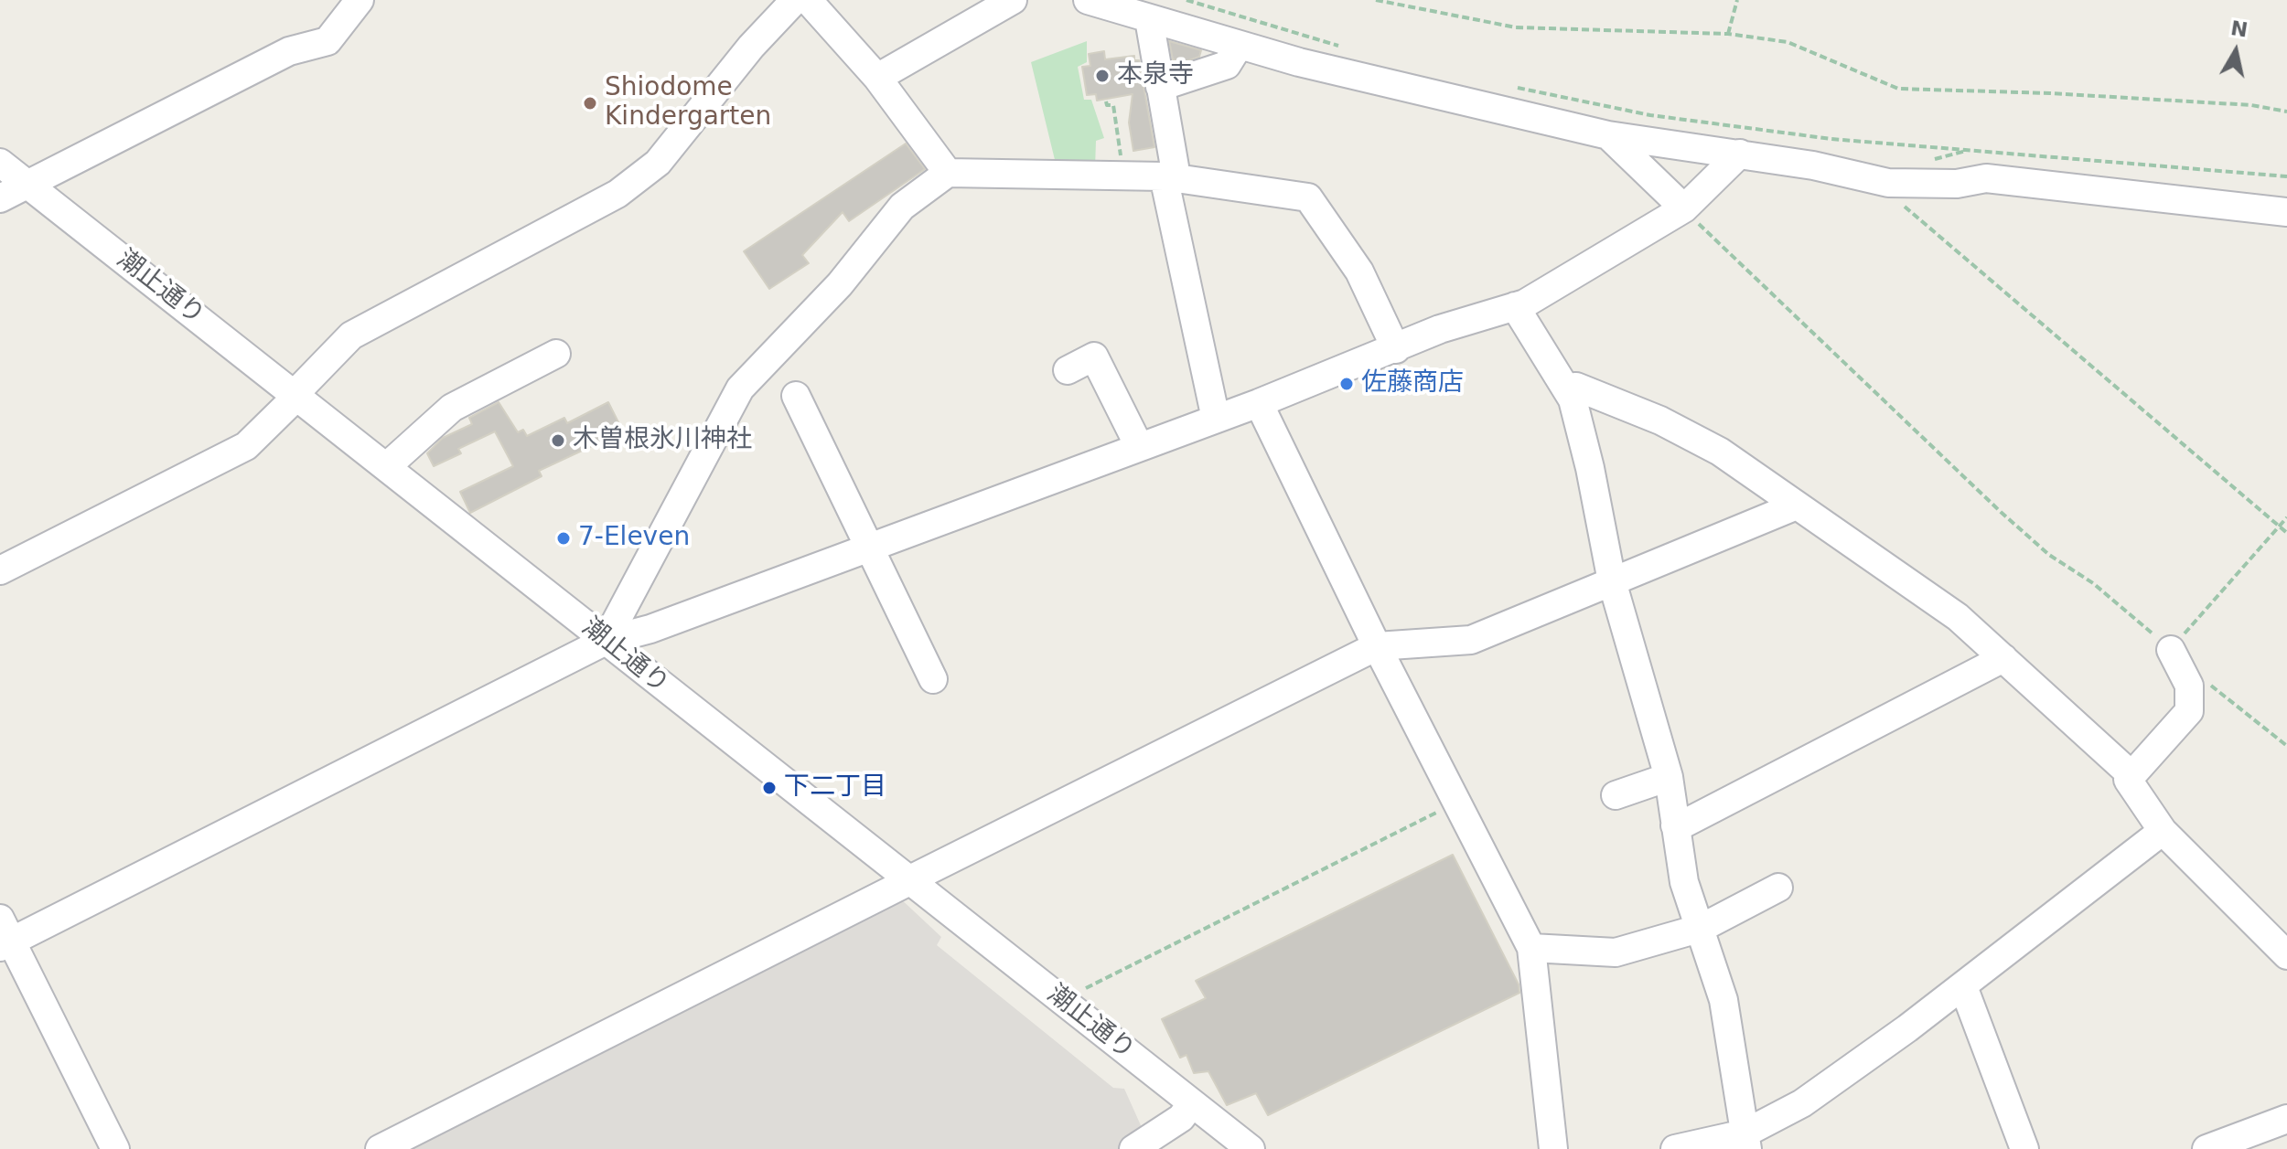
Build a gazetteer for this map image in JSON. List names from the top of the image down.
{
  "streets": {
    "street": ["潮止通り"]
  },
  "places": [
    "本泉寺",
    "Shiodome Kindergarten",
    "佐藤商店",
    "木曽根氷川神社",
    "7-Eleven",
    "下二丁目"
  ],
  "north": "top"
}
